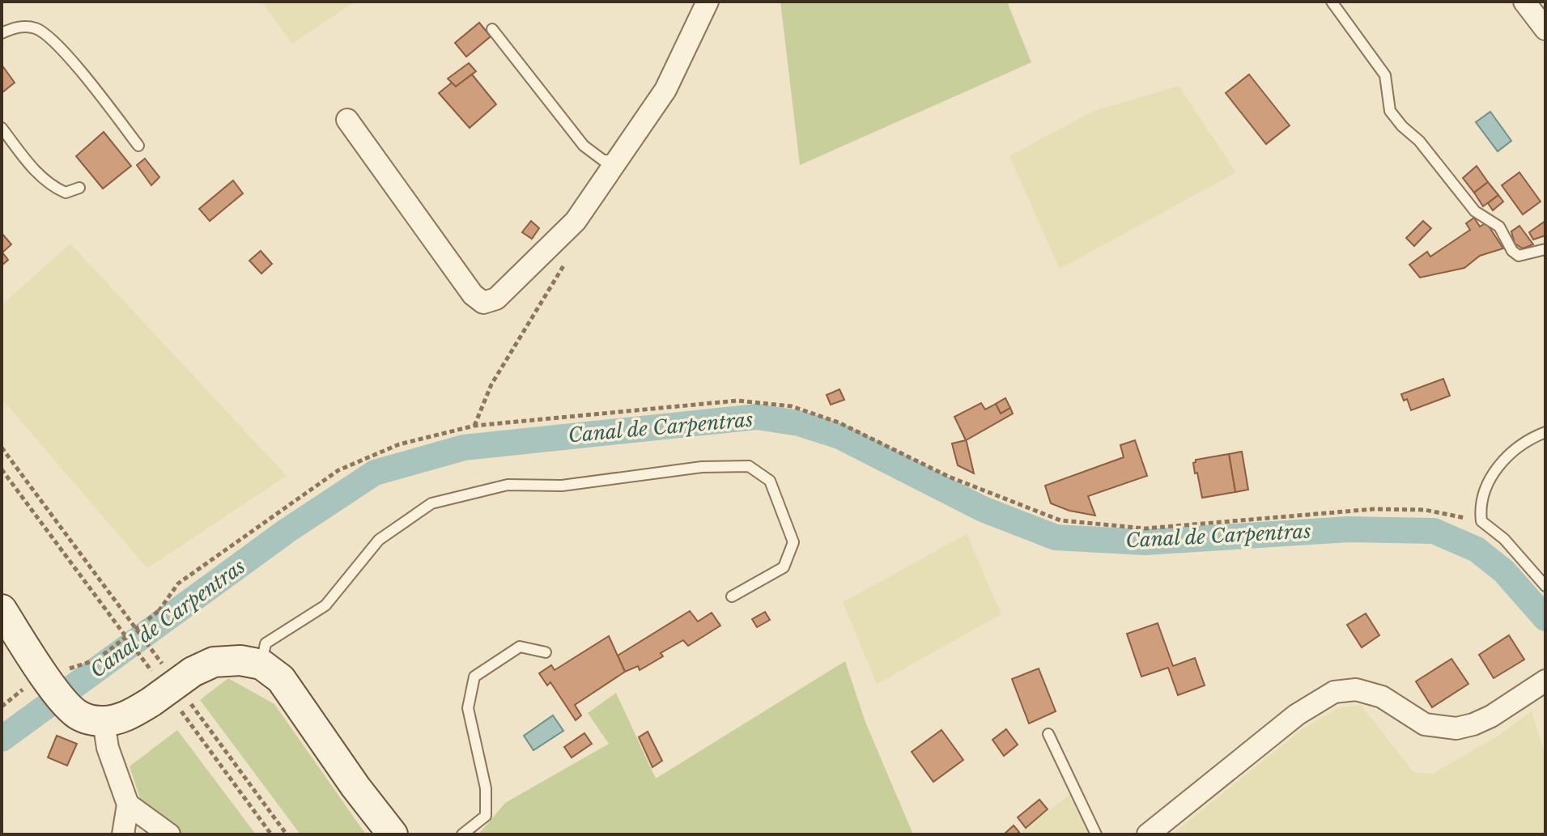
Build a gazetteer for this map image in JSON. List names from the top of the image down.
{
  "water": ["Canal de Carpentras"]
}
